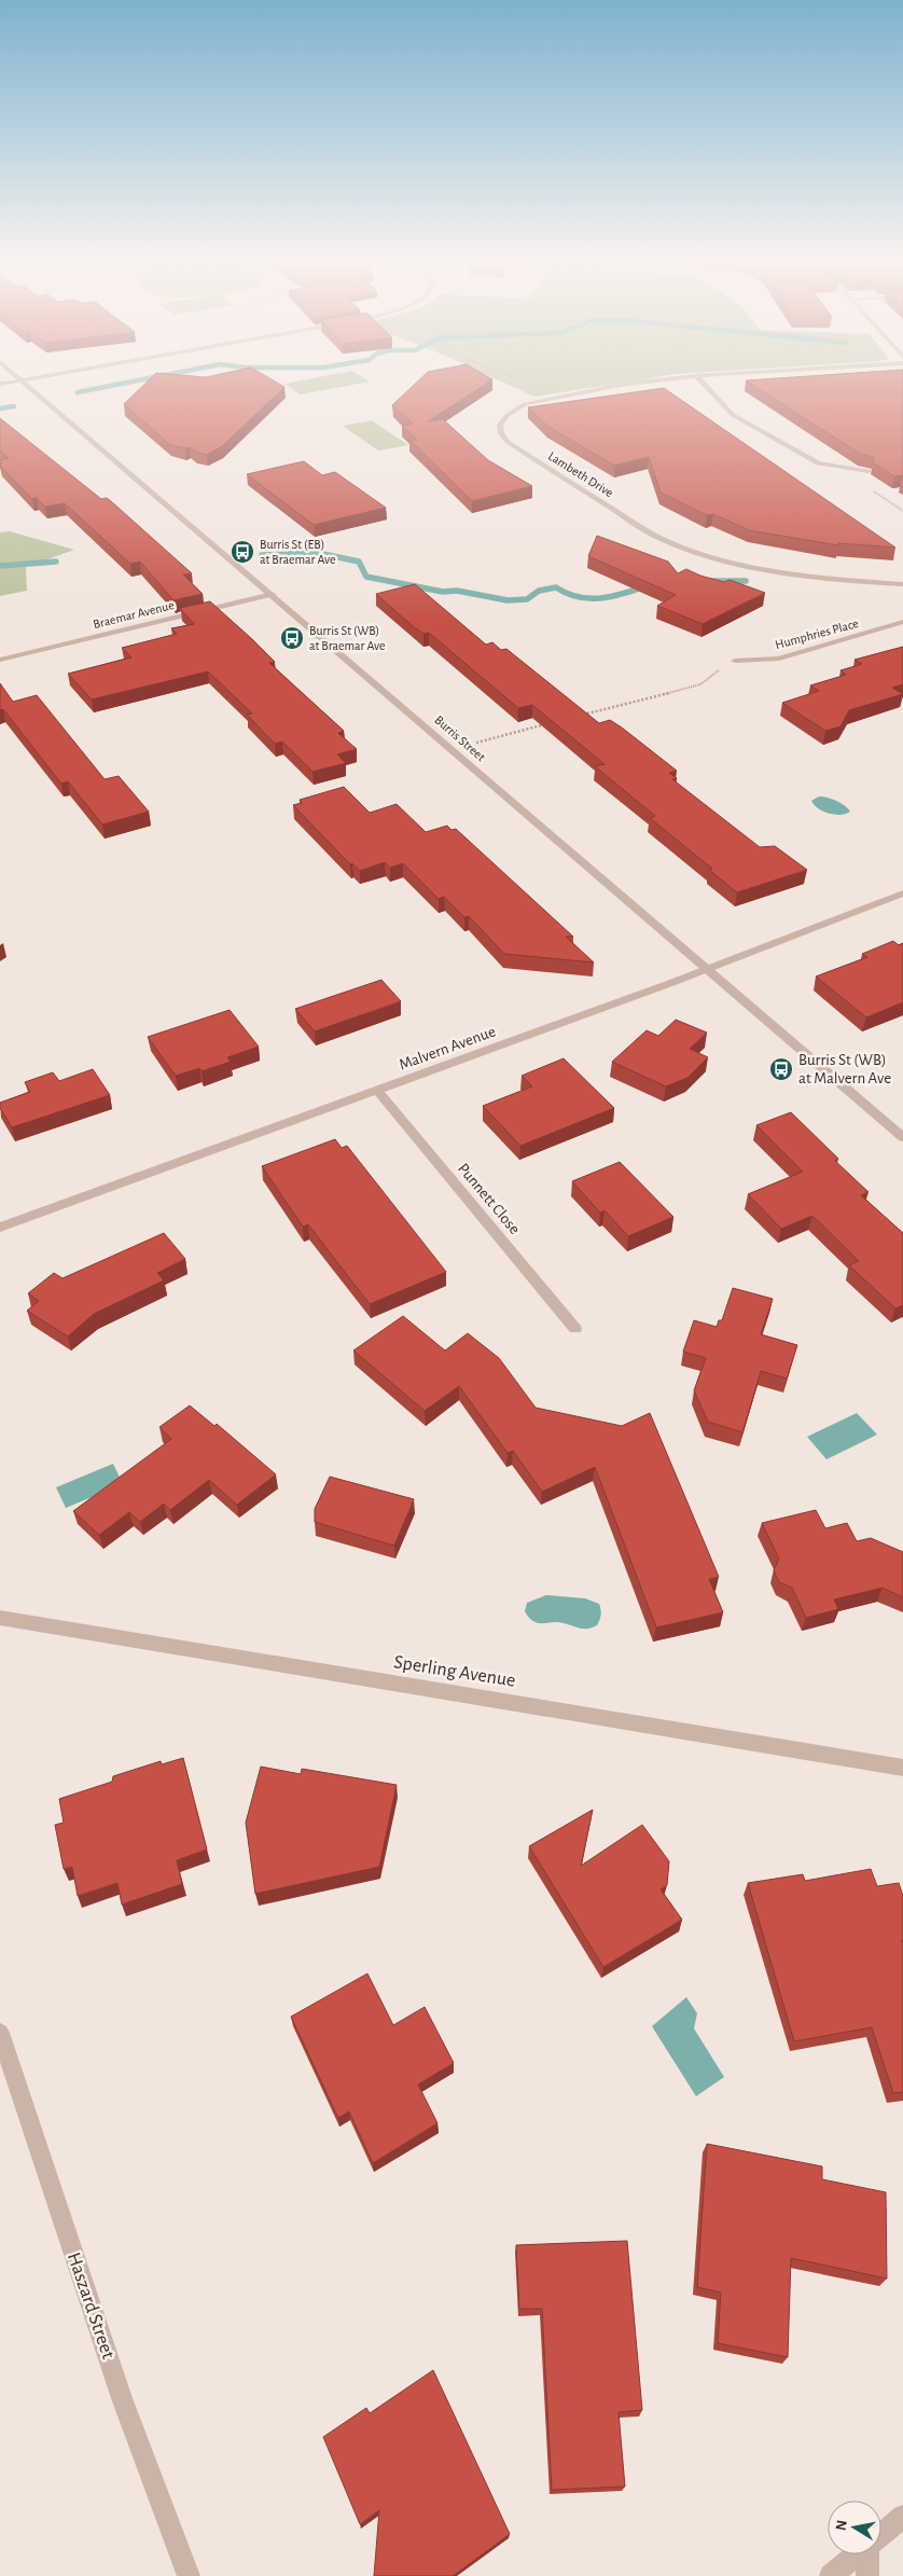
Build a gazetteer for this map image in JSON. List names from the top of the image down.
{
  "streets": {
    "street": [
      "Lambeth Drive",
      "Braemar Avenue",
      "Humphries Place",
      "Burris Street",
      "Malvern Avenue",
      "Punnett Close",
      "Sperling Avenue",
      "Haszard Street"
    ]
  },
  "crossings": [
    ["Braemar Avenue", "Burris Street"],
    ["Burris Street", "Malvern Avenue"],
    ["Malvern Avenue", "Punnett Close"]
  ],
  "places": {
    "bus stop": ["Burris St (EB) at Braemar Ave", "Burris St (WB) at Braemar Ave", "Burris St (WB) at Malvern Ave"]
  },
  "north": "left"
}
